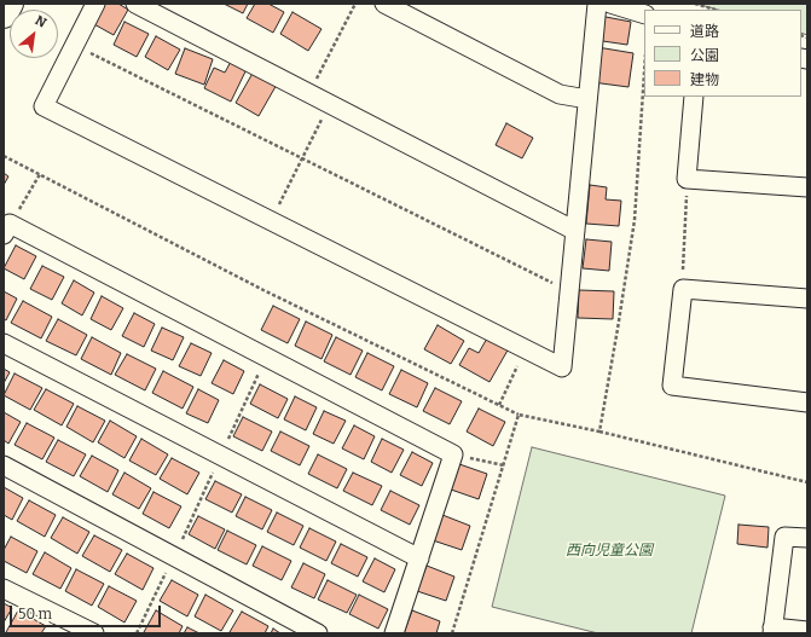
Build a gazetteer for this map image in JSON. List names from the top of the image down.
{
  "parks": ["西向児童公園"],
  "legend": ["道路", "公園", "建物"],
  "scale_bar": "50 m",
  "north": "top right"
}
